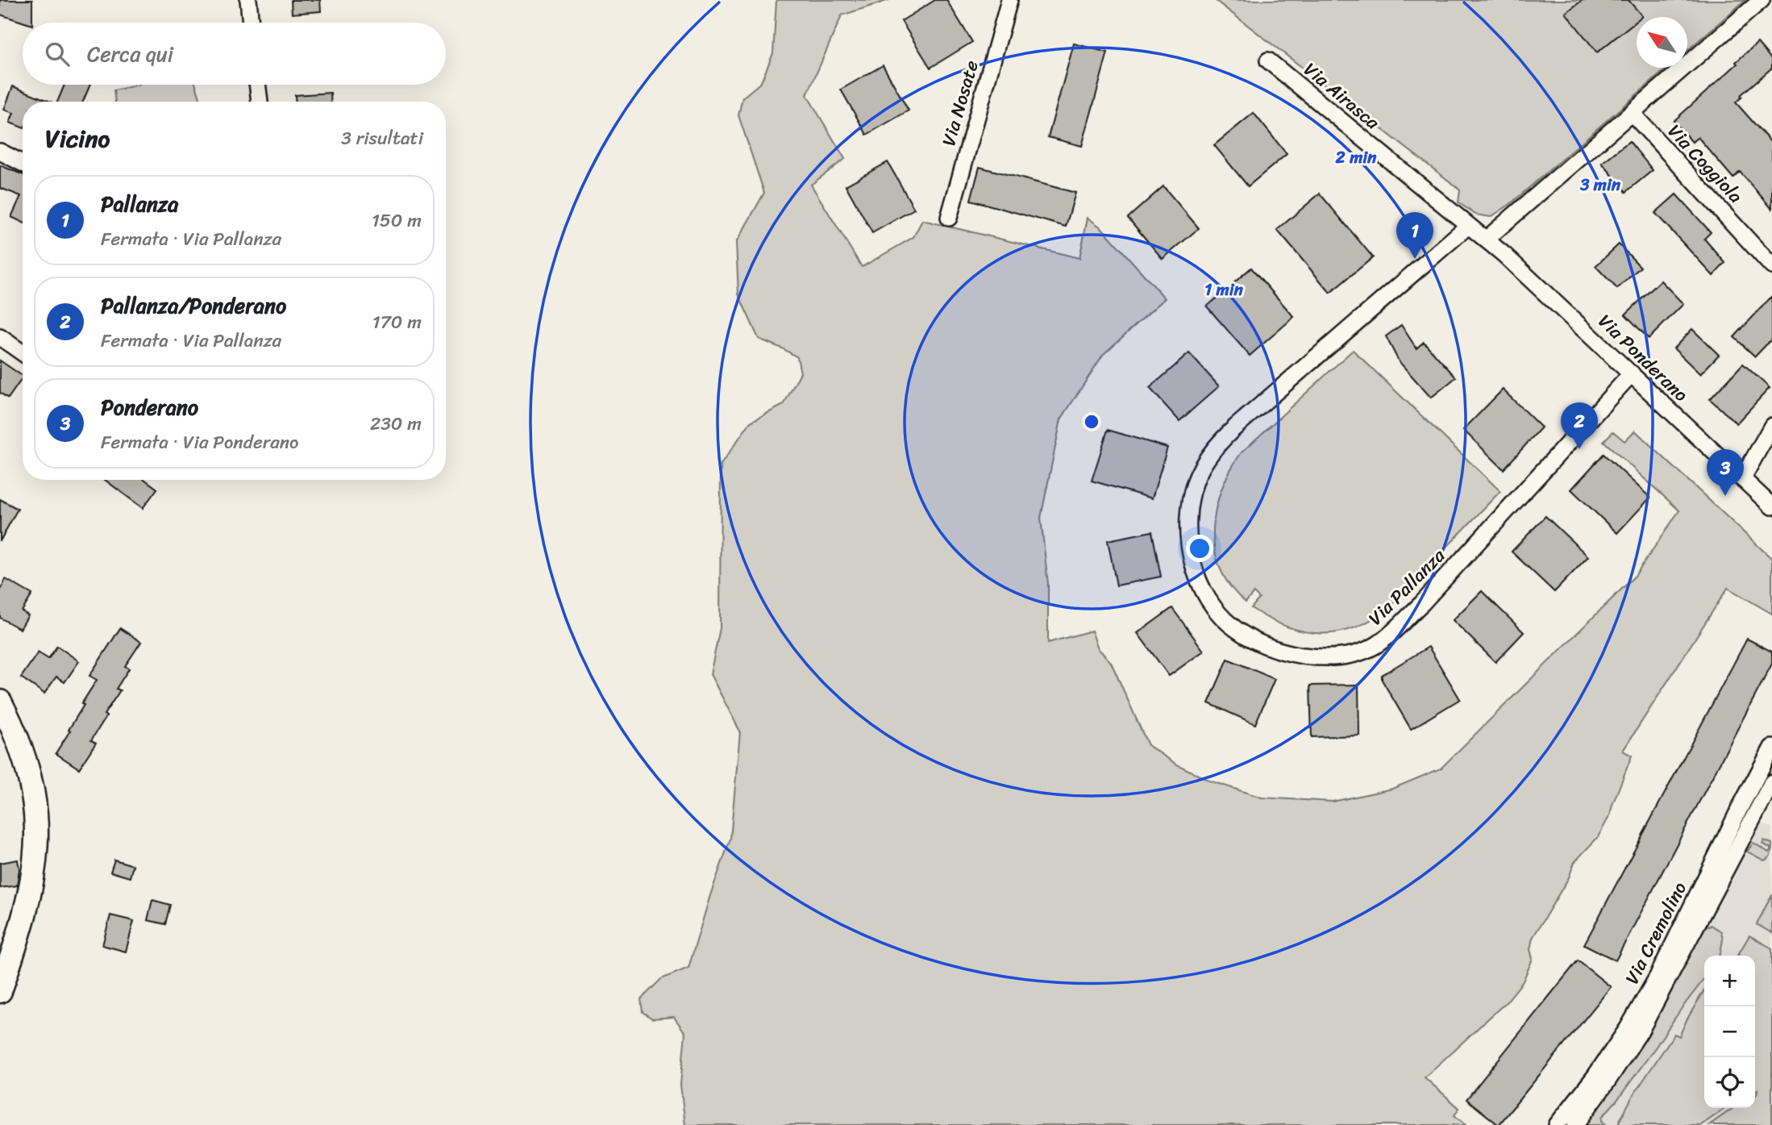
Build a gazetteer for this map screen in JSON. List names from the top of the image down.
{
  "streets": {
    "street": [
      "Via Airasca",
      "Via Nosate",
      "Via Coggiola",
      "Via Ponderano",
      "Via Pallanza",
      "Via Cremolino"
    ]
  },
  "crossings": [
    ["Via Airasca", "Via Ponderano"],
    ["Via Airasca", "Via Pallanza"],
    ["Via Ponderano", "Via Pallanza"]
  ],
  "north": "top left",
  "page": {
    "search": "Cerca qui",
    "heading": ["Vicino", "3 risultati"],
    "list": [
      {
        "mark": "1",
        "name": "Pallanza",
        "note": "Fermata · Via Pallanza",
        "value": "150 m"
      },
      {
        "mark": "2",
        "name": "Pallanza/Ponderano",
        "note": "Fermata · Via Pallanza",
        "value": "170 m"
      },
      {
        "mark": "3",
        "name": "Ponderano",
        "note": "Fermata · Via Ponderano",
        "value": "230 m"
      }
    ],
    "pins": ["1", "2", "3"],
    "map_buttons": ["+", "−"]
  },
  "rings": ["2 min", "3 min", "1 min"]
}
